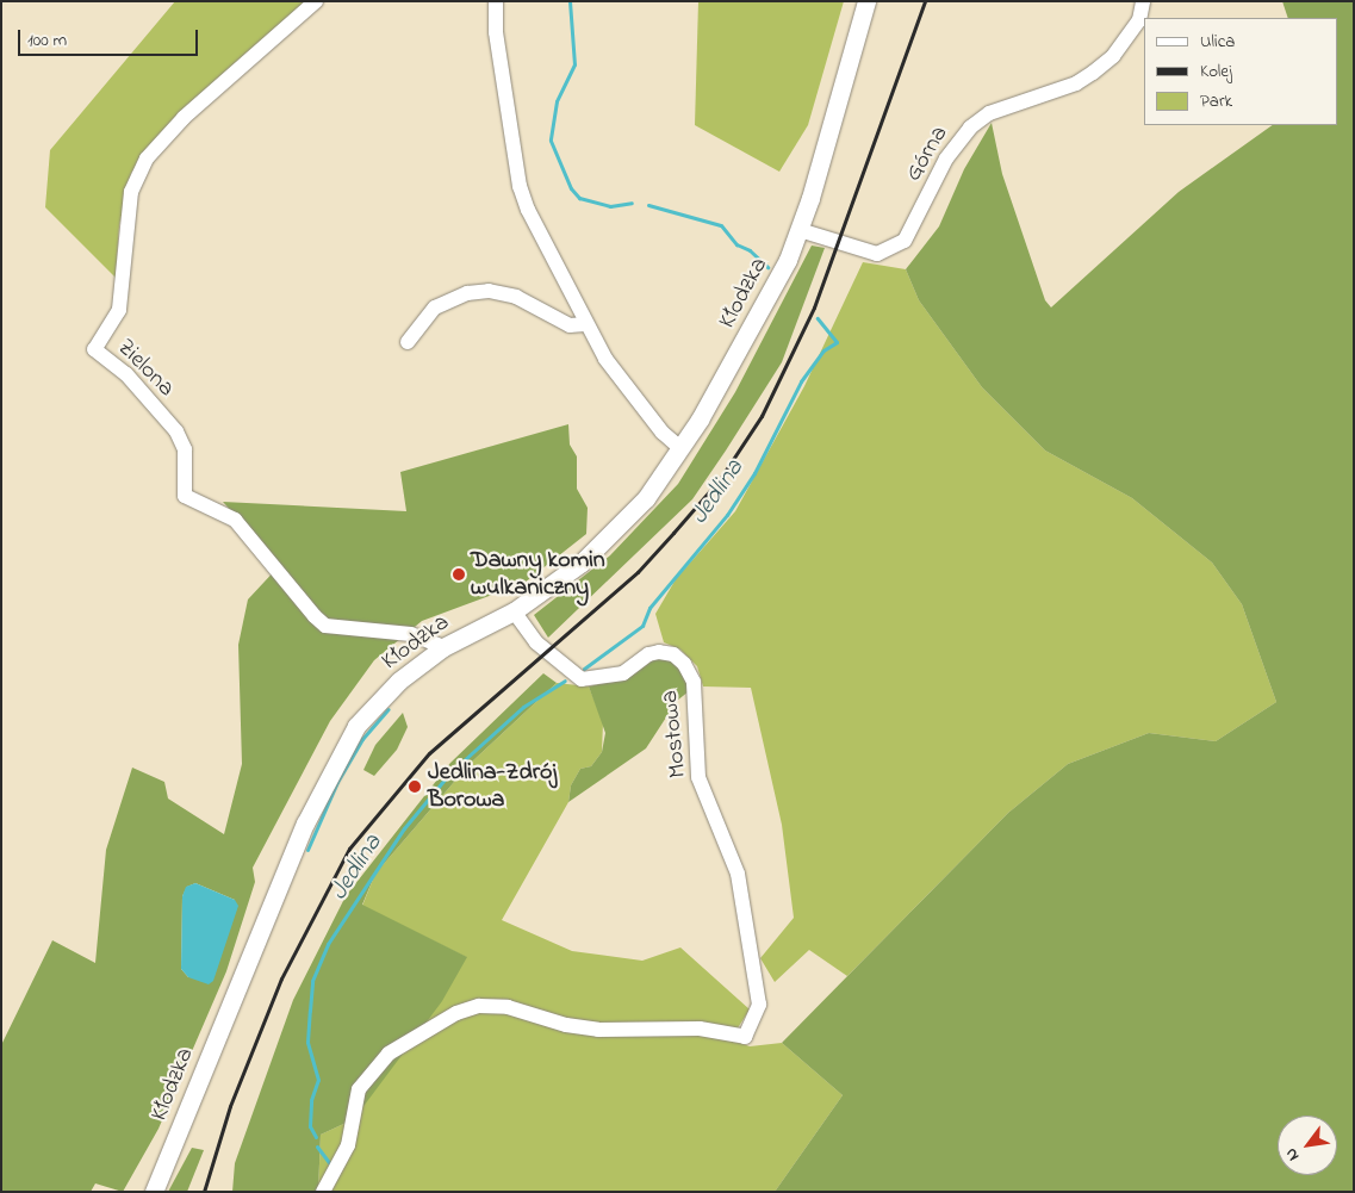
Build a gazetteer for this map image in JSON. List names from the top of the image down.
{
  "streets": {
    "main road": ["Kłodzka"],
    "street": ["Górna", "Zielona", "Mostowa"]
  },
  "crossings": [
    ["Górna", "Kłodzka"],
    ["Kłodzka", "Zielona"],
    ["Kłodzka", "Mostowa"]
  ],
  "water": ["Jedlina"],
  "places": ["Dawny komin wulkaniczny", "Jedlina-Zdrój Borowa"],
  "legend": ["Ulica", "Kolej", "Park"],
  "scale_bar": "100 m",
  "north": "bottom left"
}
